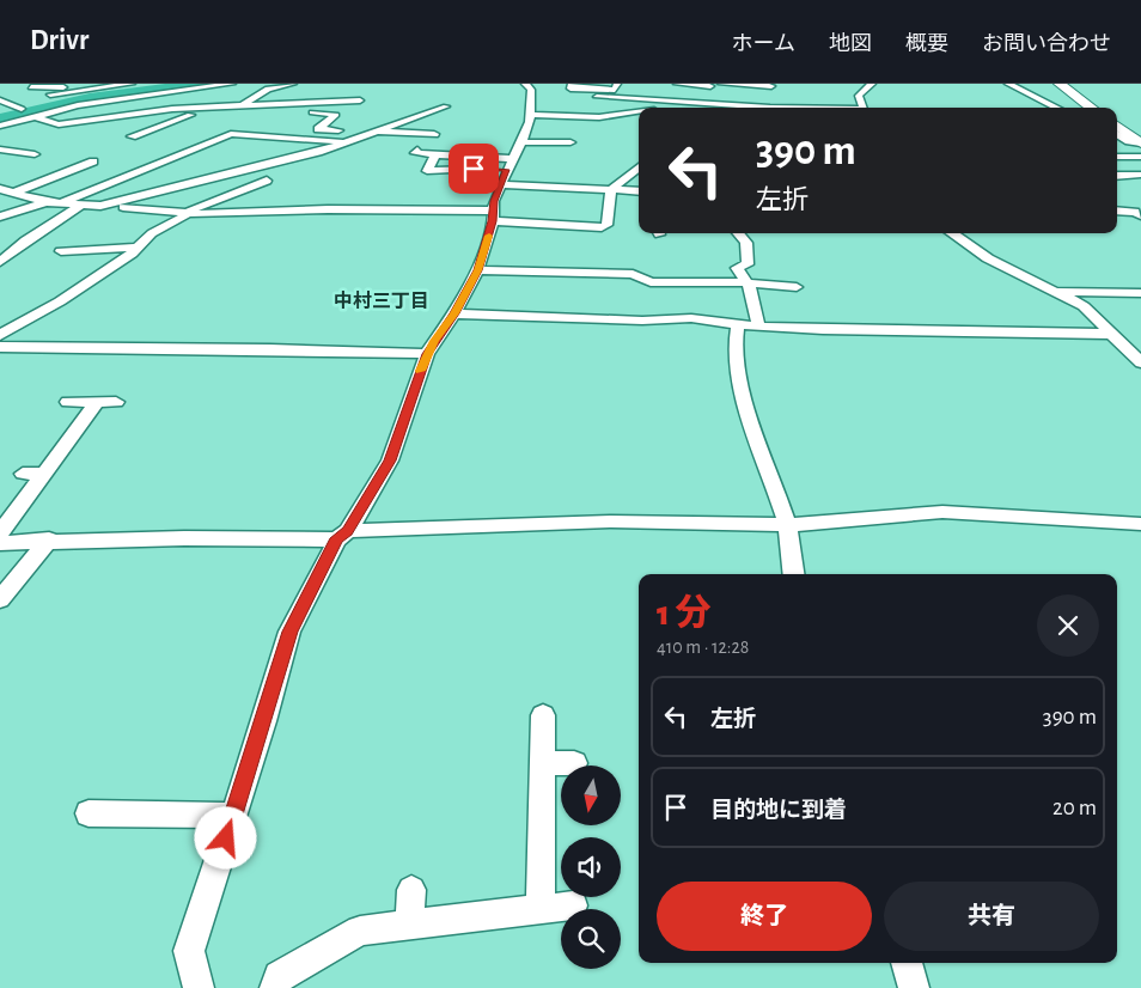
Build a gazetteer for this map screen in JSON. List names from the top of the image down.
{
  "districts": ["中村三丁目"],
  "north": "bottom",
  "page": {
    "header": "Drivr",
    "nav": [
      "ホーム",
      "地図",
      "概要",
      "お問い合わせ"
    ],
    "turn": ["390 m", "左折"],
    "heading": ["1 分", "410 m · 12:28"],
    "list": [
      {
        "name": "左折",
        "value": "390 m"
      },
      {
        "name": "目的地に到着",
        "value": "20 m"
      }
    ],
    "buttons": ["終了", "共有"]
  }
}
